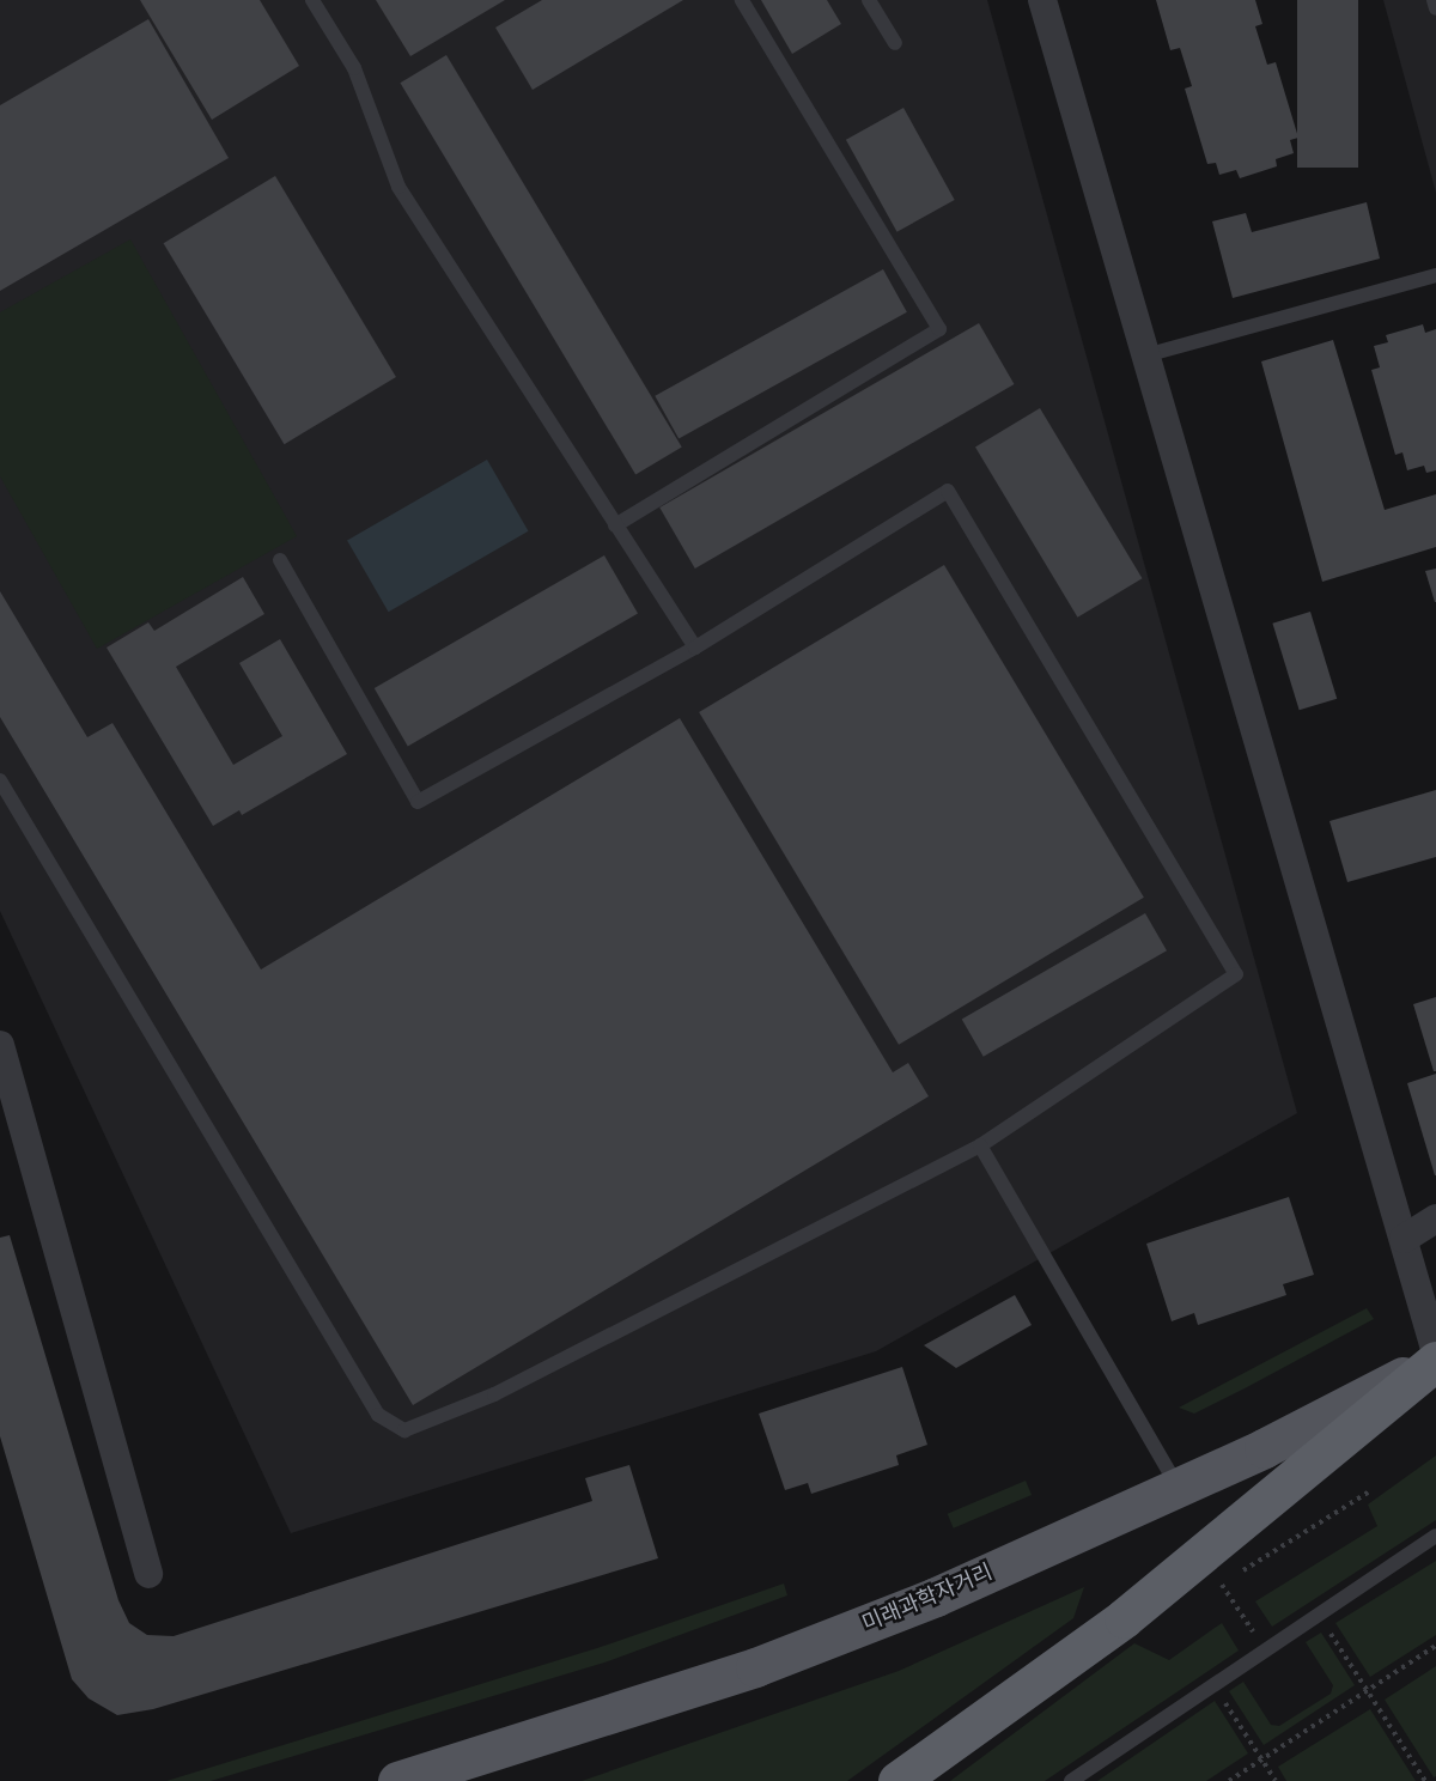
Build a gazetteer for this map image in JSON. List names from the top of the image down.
{
  "streets": {
    "main road": ["미래과학자거리"]
  }
}
